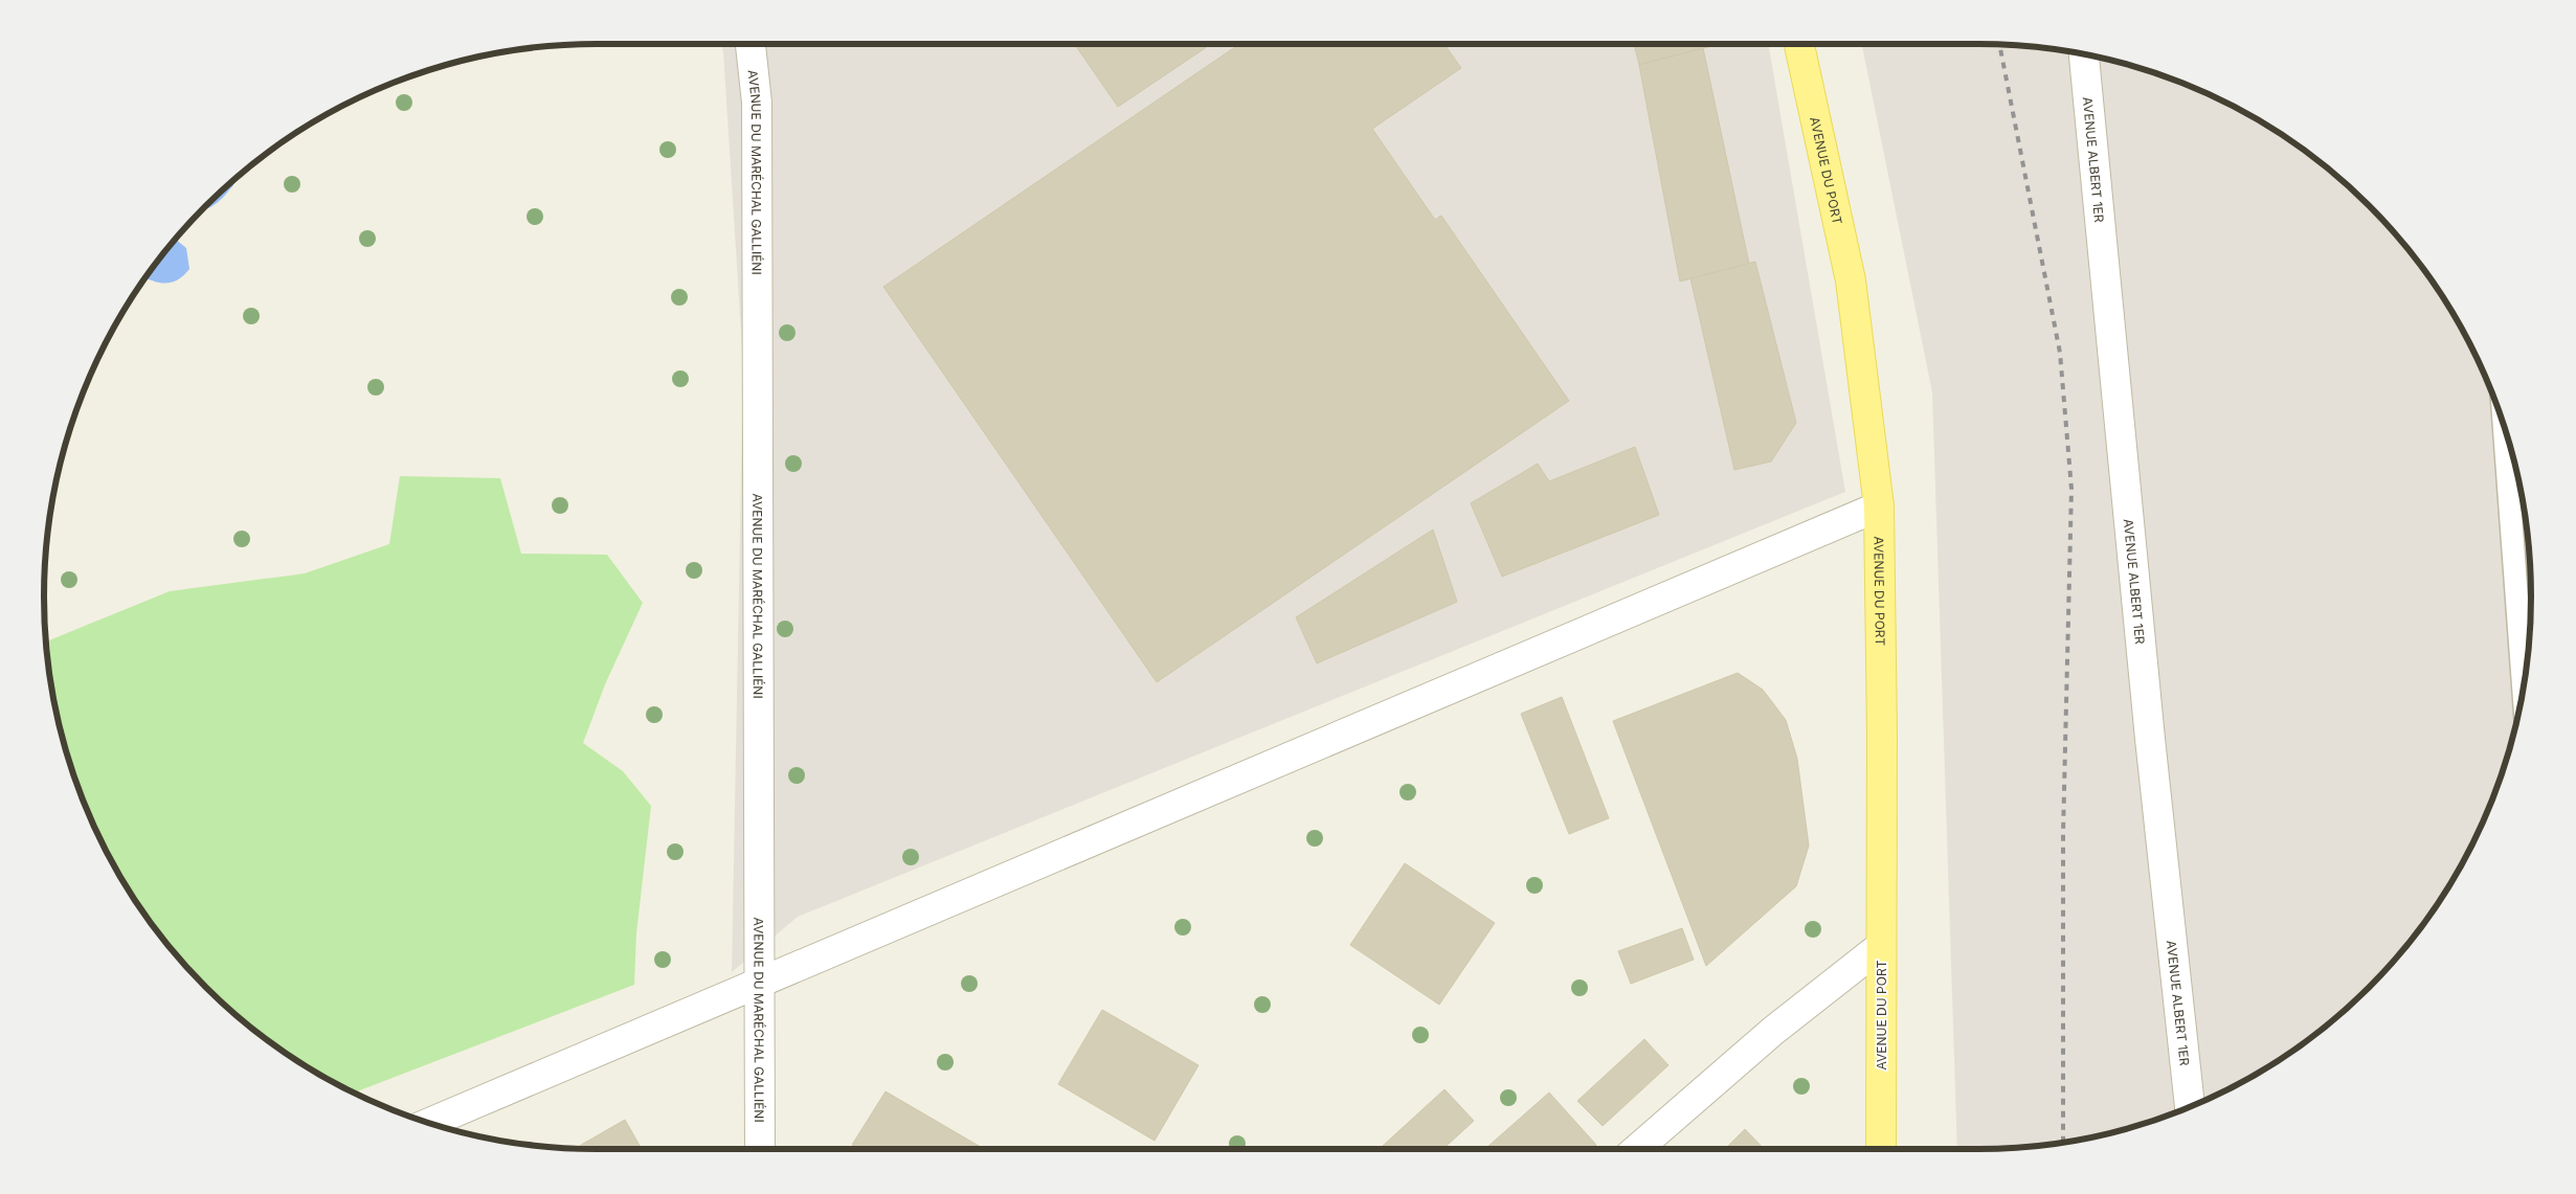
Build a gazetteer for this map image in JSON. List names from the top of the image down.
{
  "streets": {
    "main road": ["AVENUE DU PORT"],
    "street": ["AVENUE ALBERT 1ER", "AVENUE DU MARÉCHAL GALLIÉNI"]
  }
}
